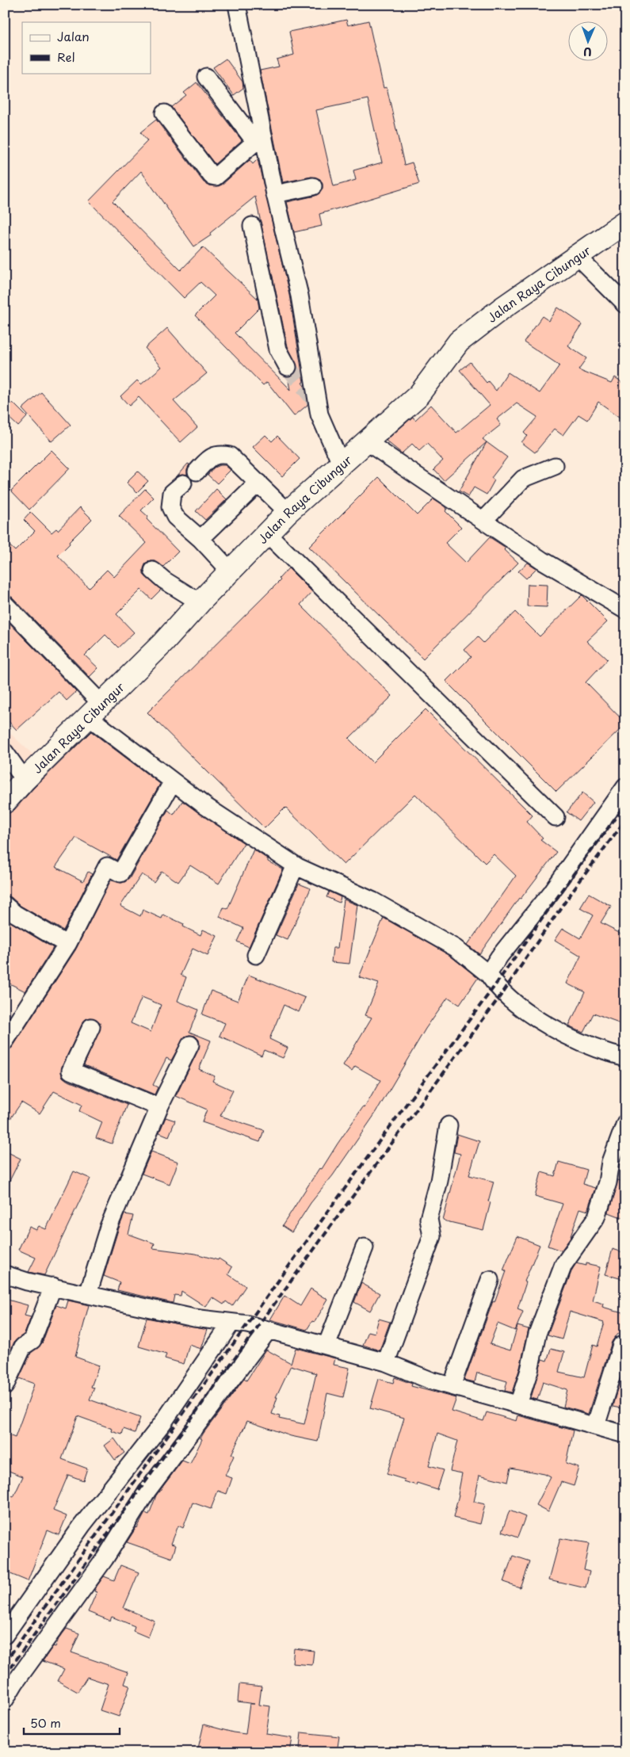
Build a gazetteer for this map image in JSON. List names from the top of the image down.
{
  "streets": {
    "highway": ["Jalan Raya Cibungur"]
  },
  "legend": ["Jalan", "Rel"],
  "scale_bar": "50 m",
  "north": "bottom"
}
